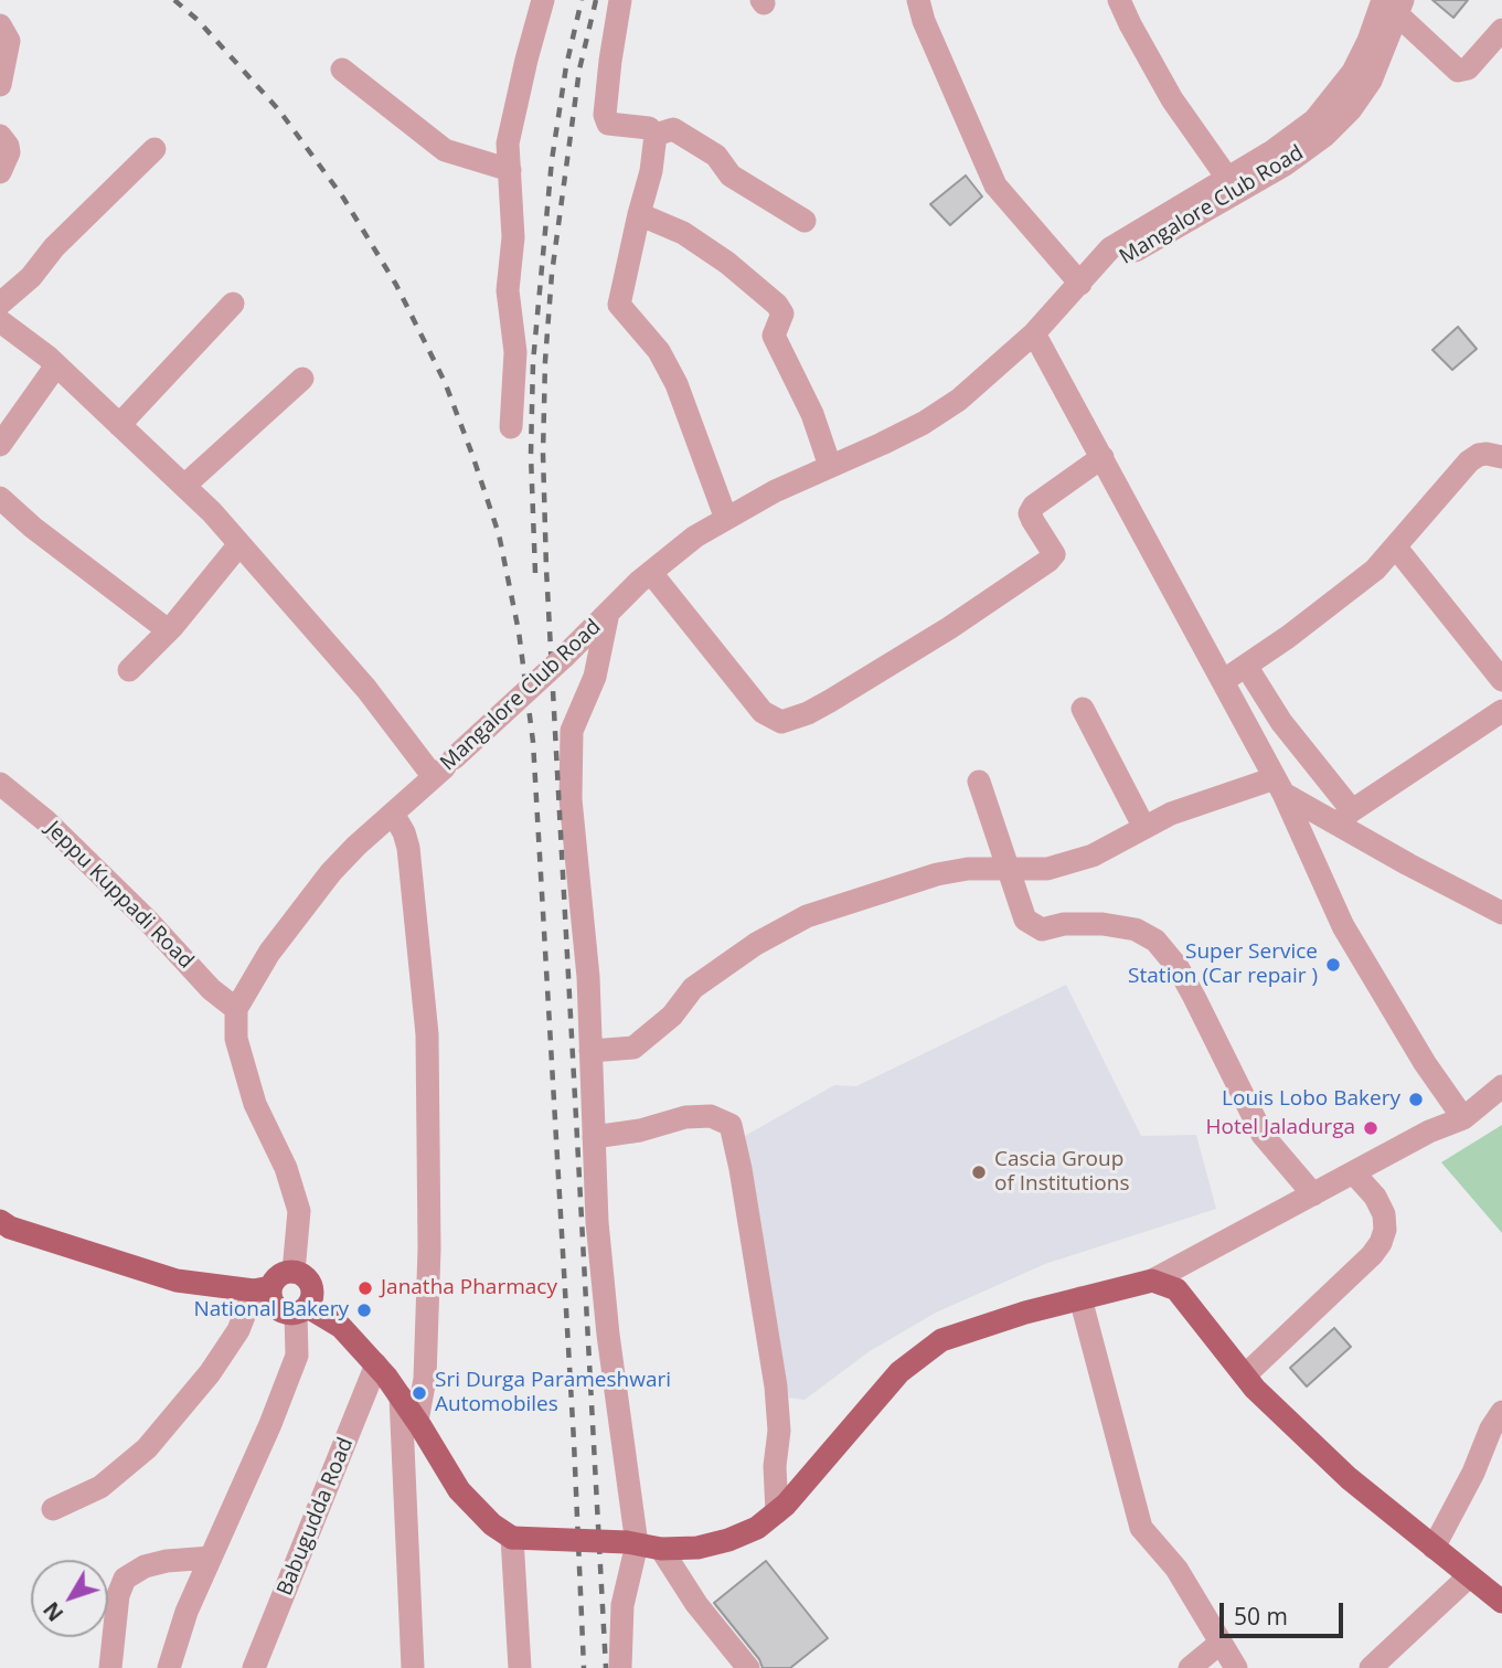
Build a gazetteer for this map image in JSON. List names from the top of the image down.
{
  "streets": {
    "street": ["Mangalore Club Road", "Jeppu Kuppadi Road", "Babugudda Road"]
  },
  "crossings": [
    ["Mangalore Club Road", "Jeppu Kuppadi Road"]
  ],
  "places": [
    "Super Service Station (Car repair )",
    "Louis Lobo Bakery",
    "Hotel Jaladurga",
    "Cascia Group of Institutions",
    "Janatha Pharmacy",
    "National Bakery",
    "Sri Durga Parameshwari Automobiles"
  ],
  "scale_bar": "50 m",
  "north": "bottom left"
}
